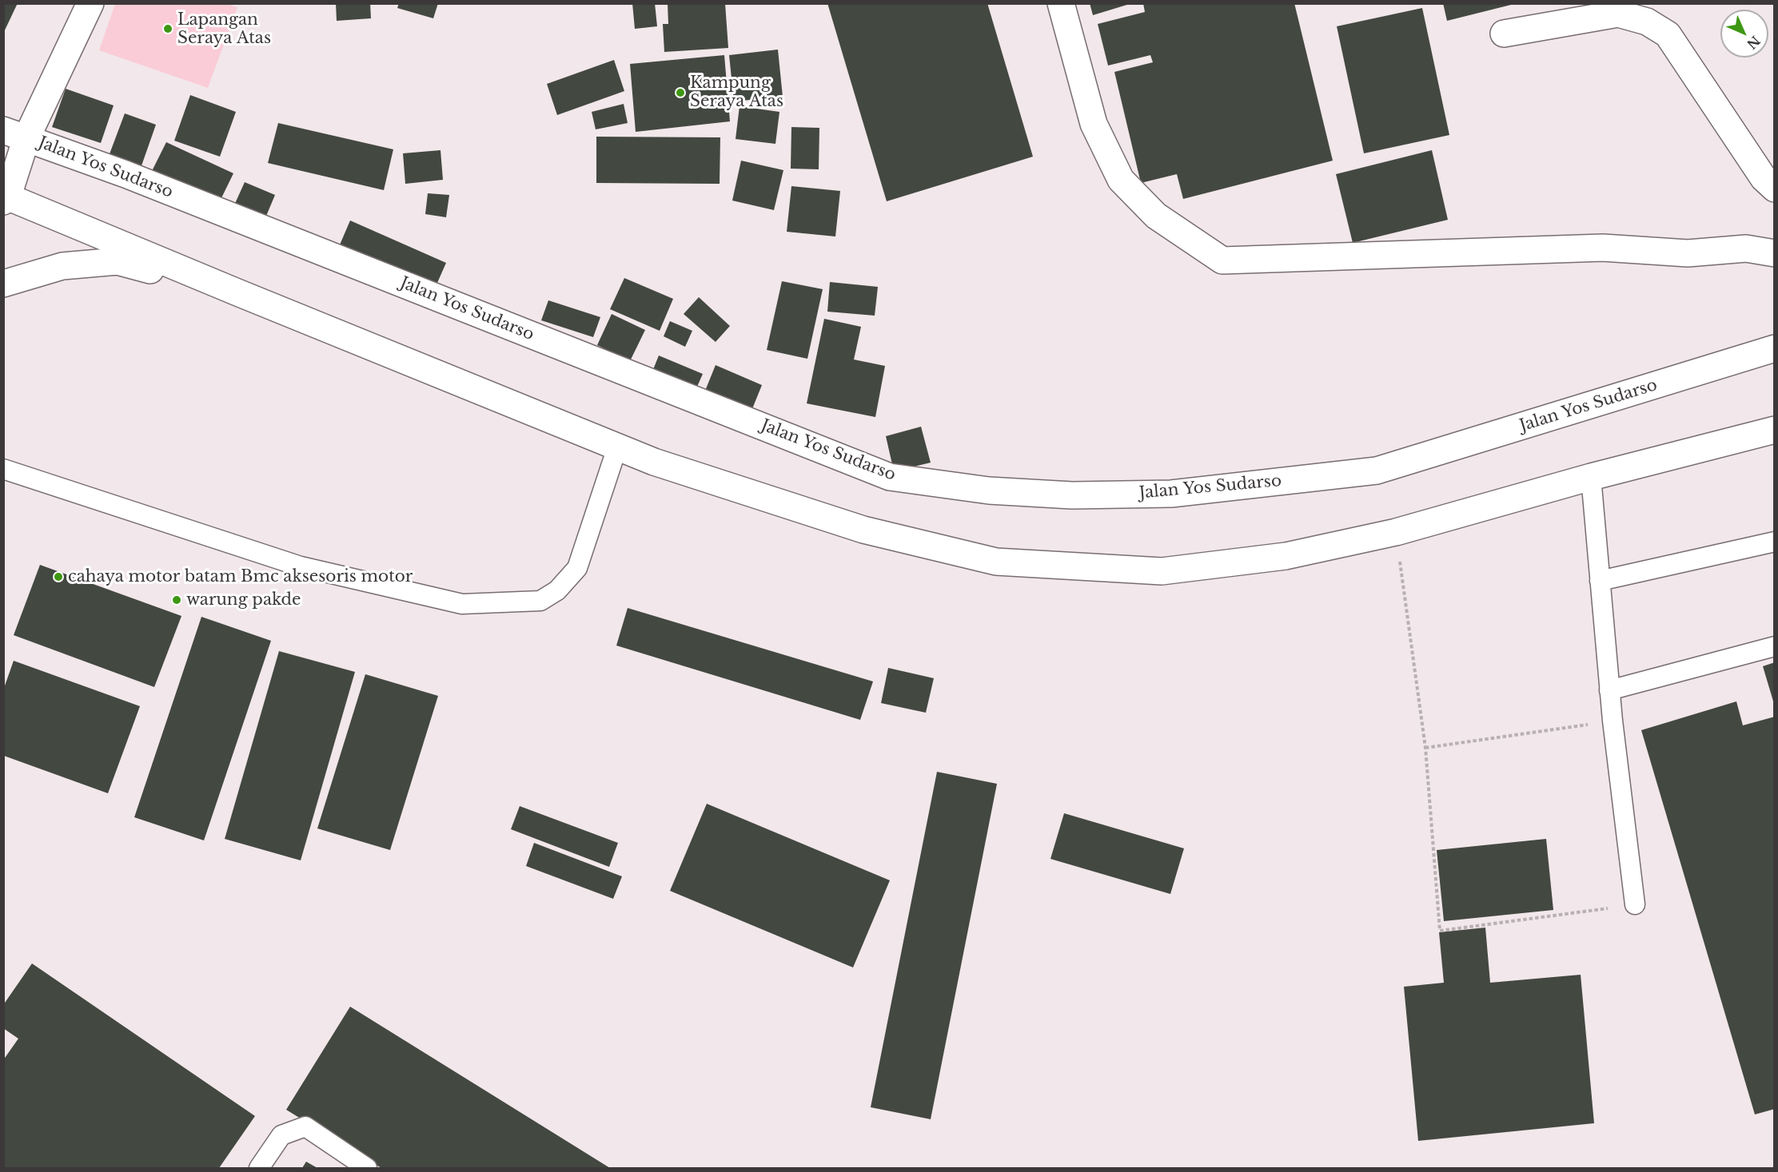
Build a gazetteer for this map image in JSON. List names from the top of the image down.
{
  "streets": {
    "main road": ["Jalan Yos Sudarso"]
  },
  "places": [
    "Lapangan Seraya Atas",
    "Kampung Seraya Atas",
    "cahaya motor batam Bmc aksesoris motor",
    "warung pakde"
  ],
  "north": "bottom right"
}
